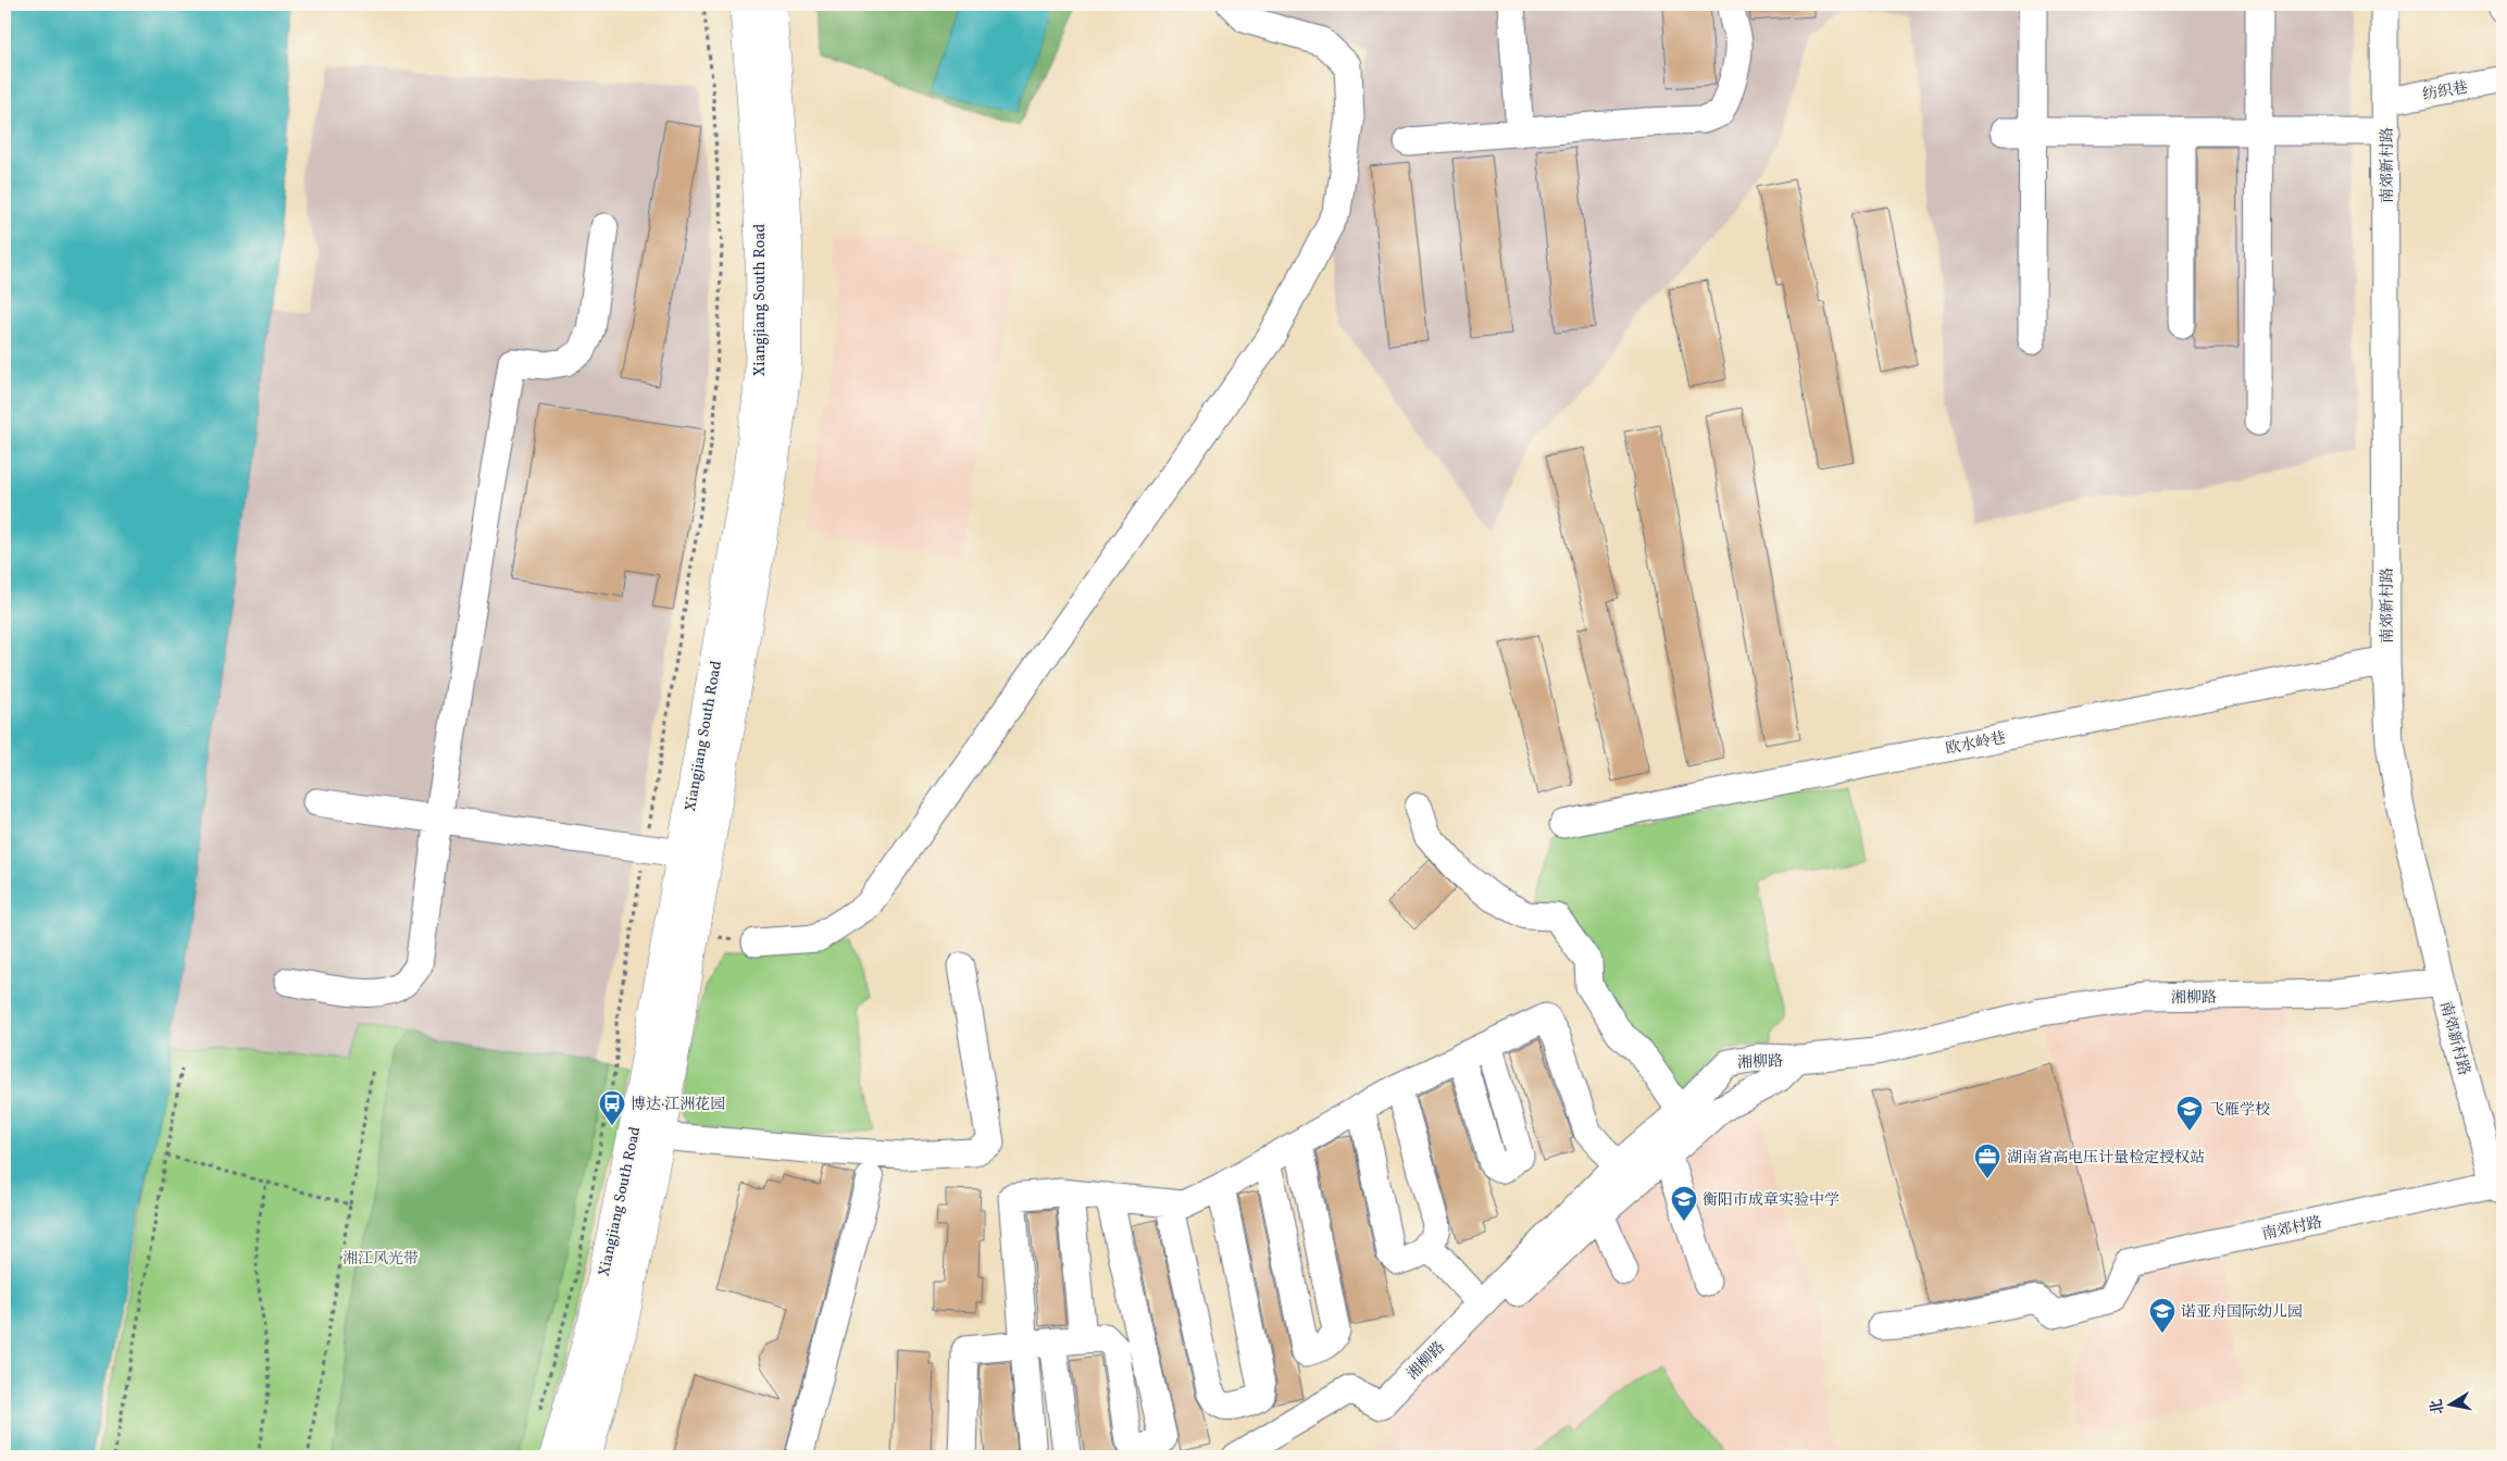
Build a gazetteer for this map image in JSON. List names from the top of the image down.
{
  "streets": {
    "main road": ["Xiangjiang South Road"],
    "street": [
      "纺织巷",
      "南郊新村路",
      "欧水岭巷",
      "湘柳路",
      "南郊村路"
    ]
  },
  "crossings": [
    ["纺织巷", "南郊新村路"],
    ["南郊新村路", "欧水岭巷"],
    ["南郊新村路", "湘柳路"],
    ["南郊新村路", "南郊村路"]
  ],
  "parks": ["湘江风光带"],
  "places": {
    "bus stop": ["博达·江洲花园"],
    "school or university": ["飞雁学校", "衡阳市成章实验中学", "诺亚舟国际幼儿园"],
    "office": ["湖南省高电压计量检定授权站"]
  },
  "north": "left"
}
